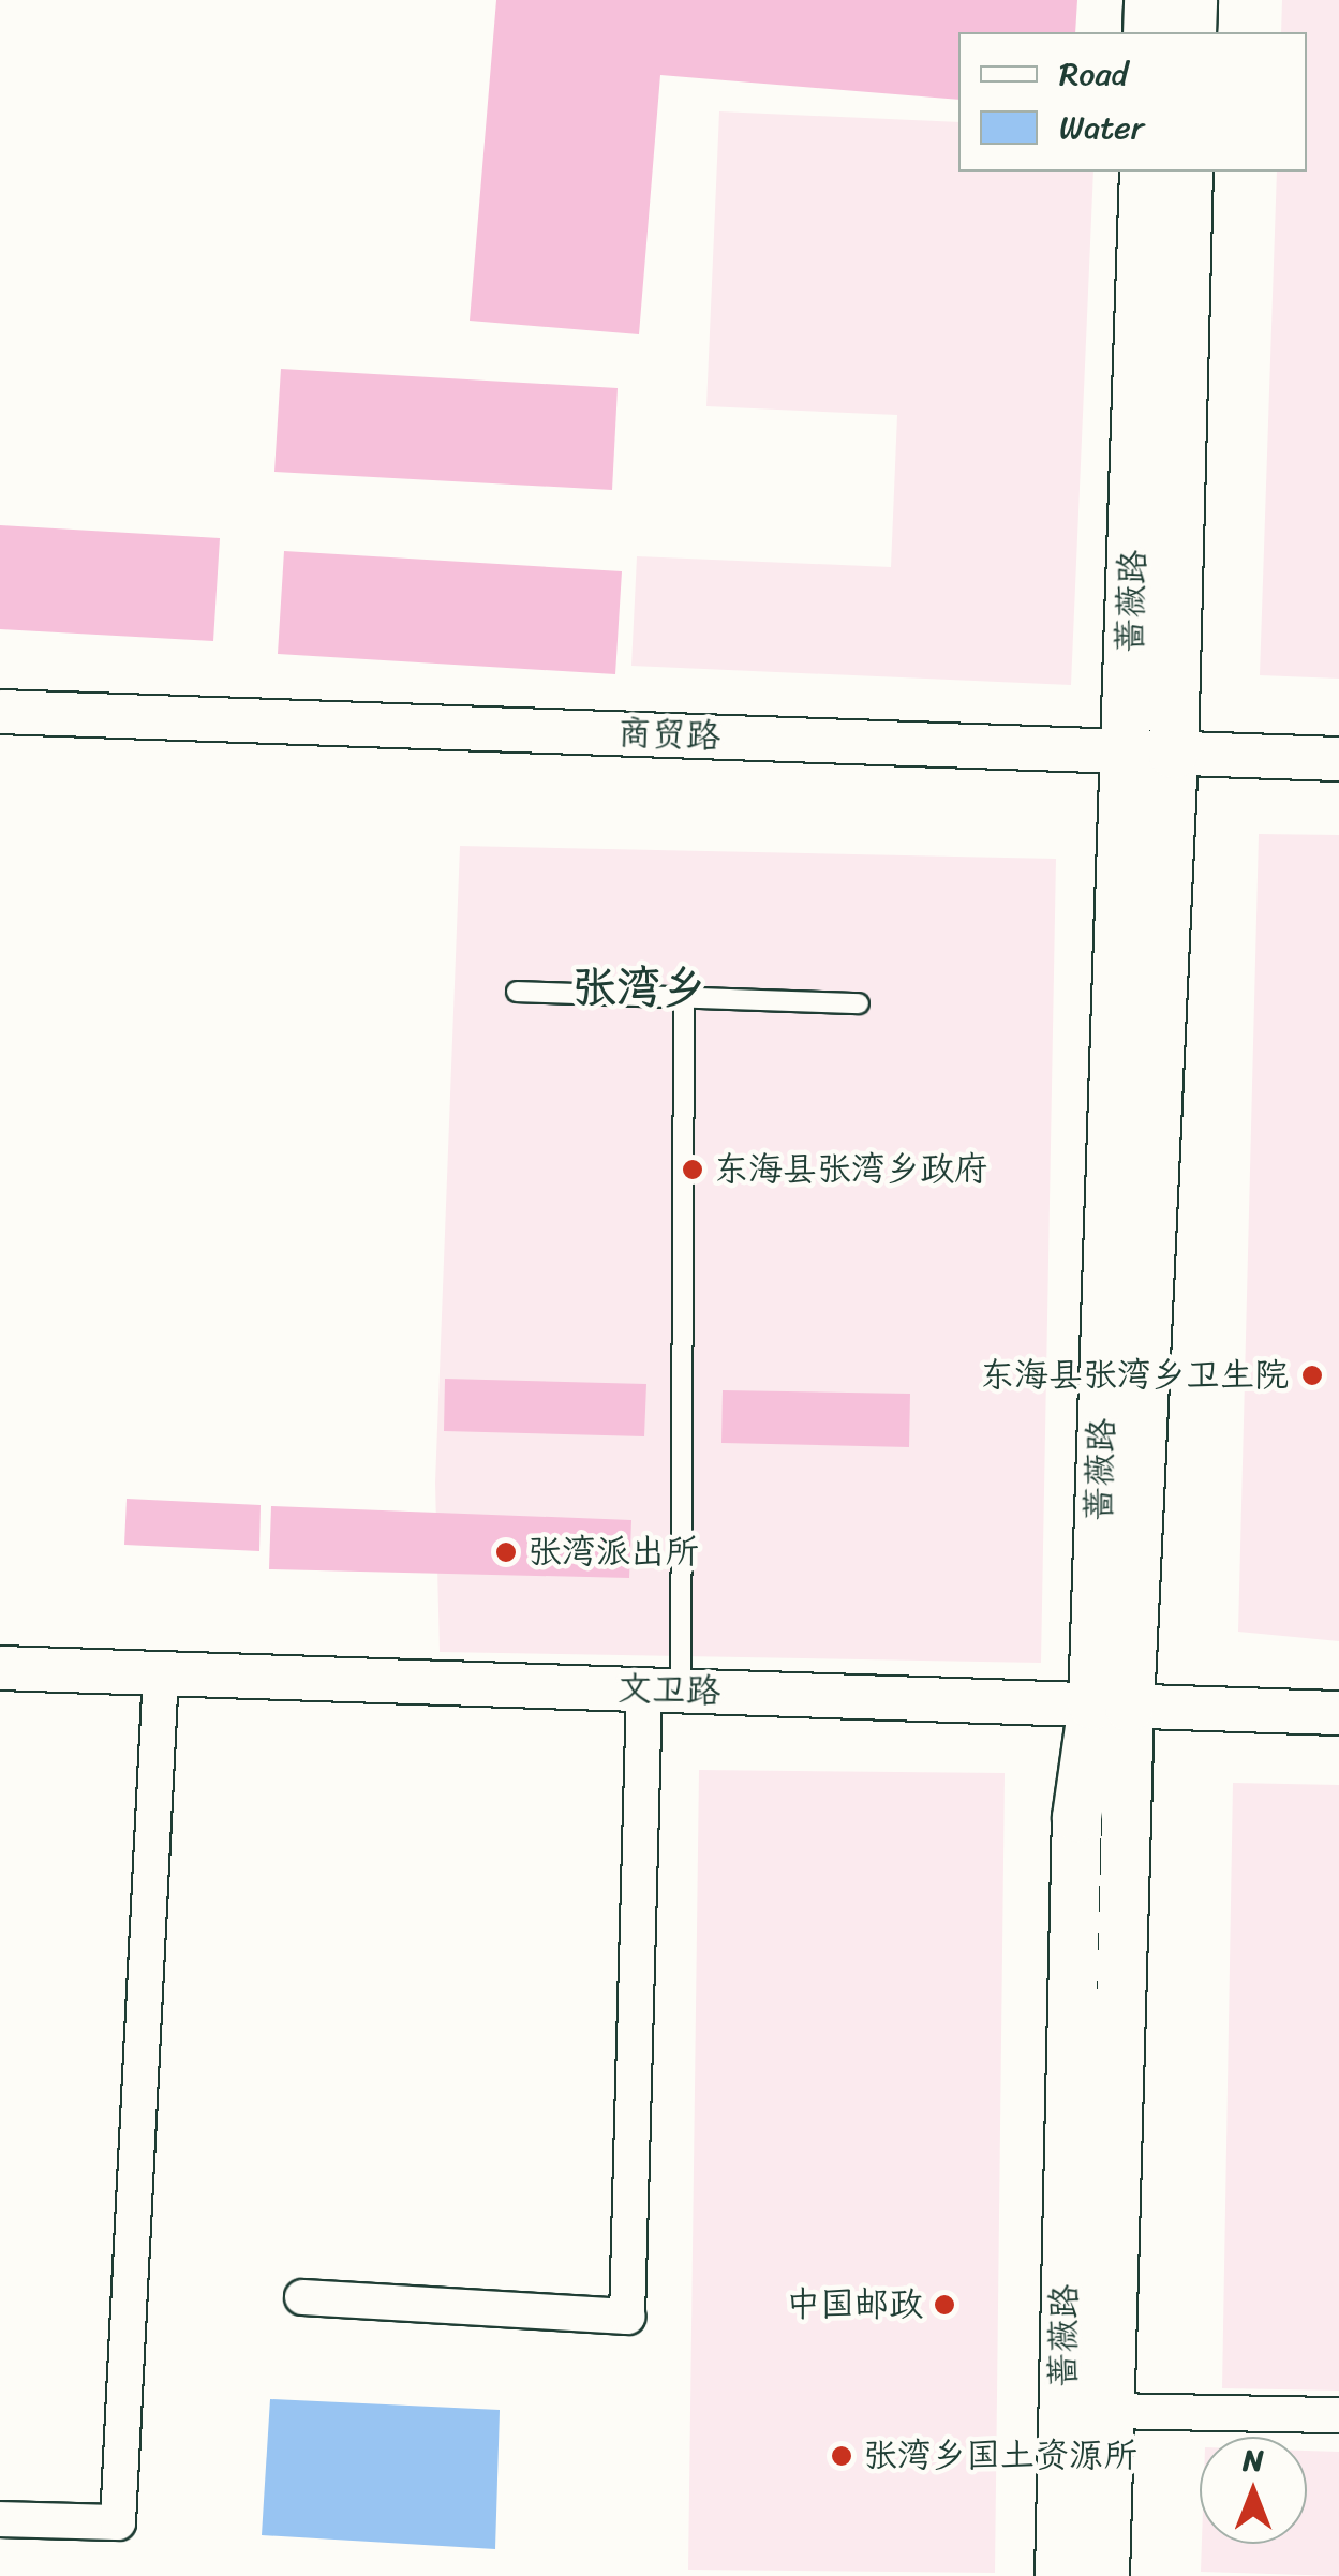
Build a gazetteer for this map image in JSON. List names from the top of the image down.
{
  "streets": {
    "main road": ["蔷薇路"],
    "street": ["商贸路", "文卫路"]
  },
  "crossings": [
    ["蔷薇路", "商贸路"],
    ["蔷薇路", "文卫路"]
  ],
  "districts": ["张湾乡"],
  "places": [
    "东海县张湾乡政府",
    "东海县张湾乡卫生院",
    "张湾派出所",
    "中国邮政",
    "张湾乡国土资源所"
  ],
  "legend": ["Road", "Water"],
  "north": "top"
}
